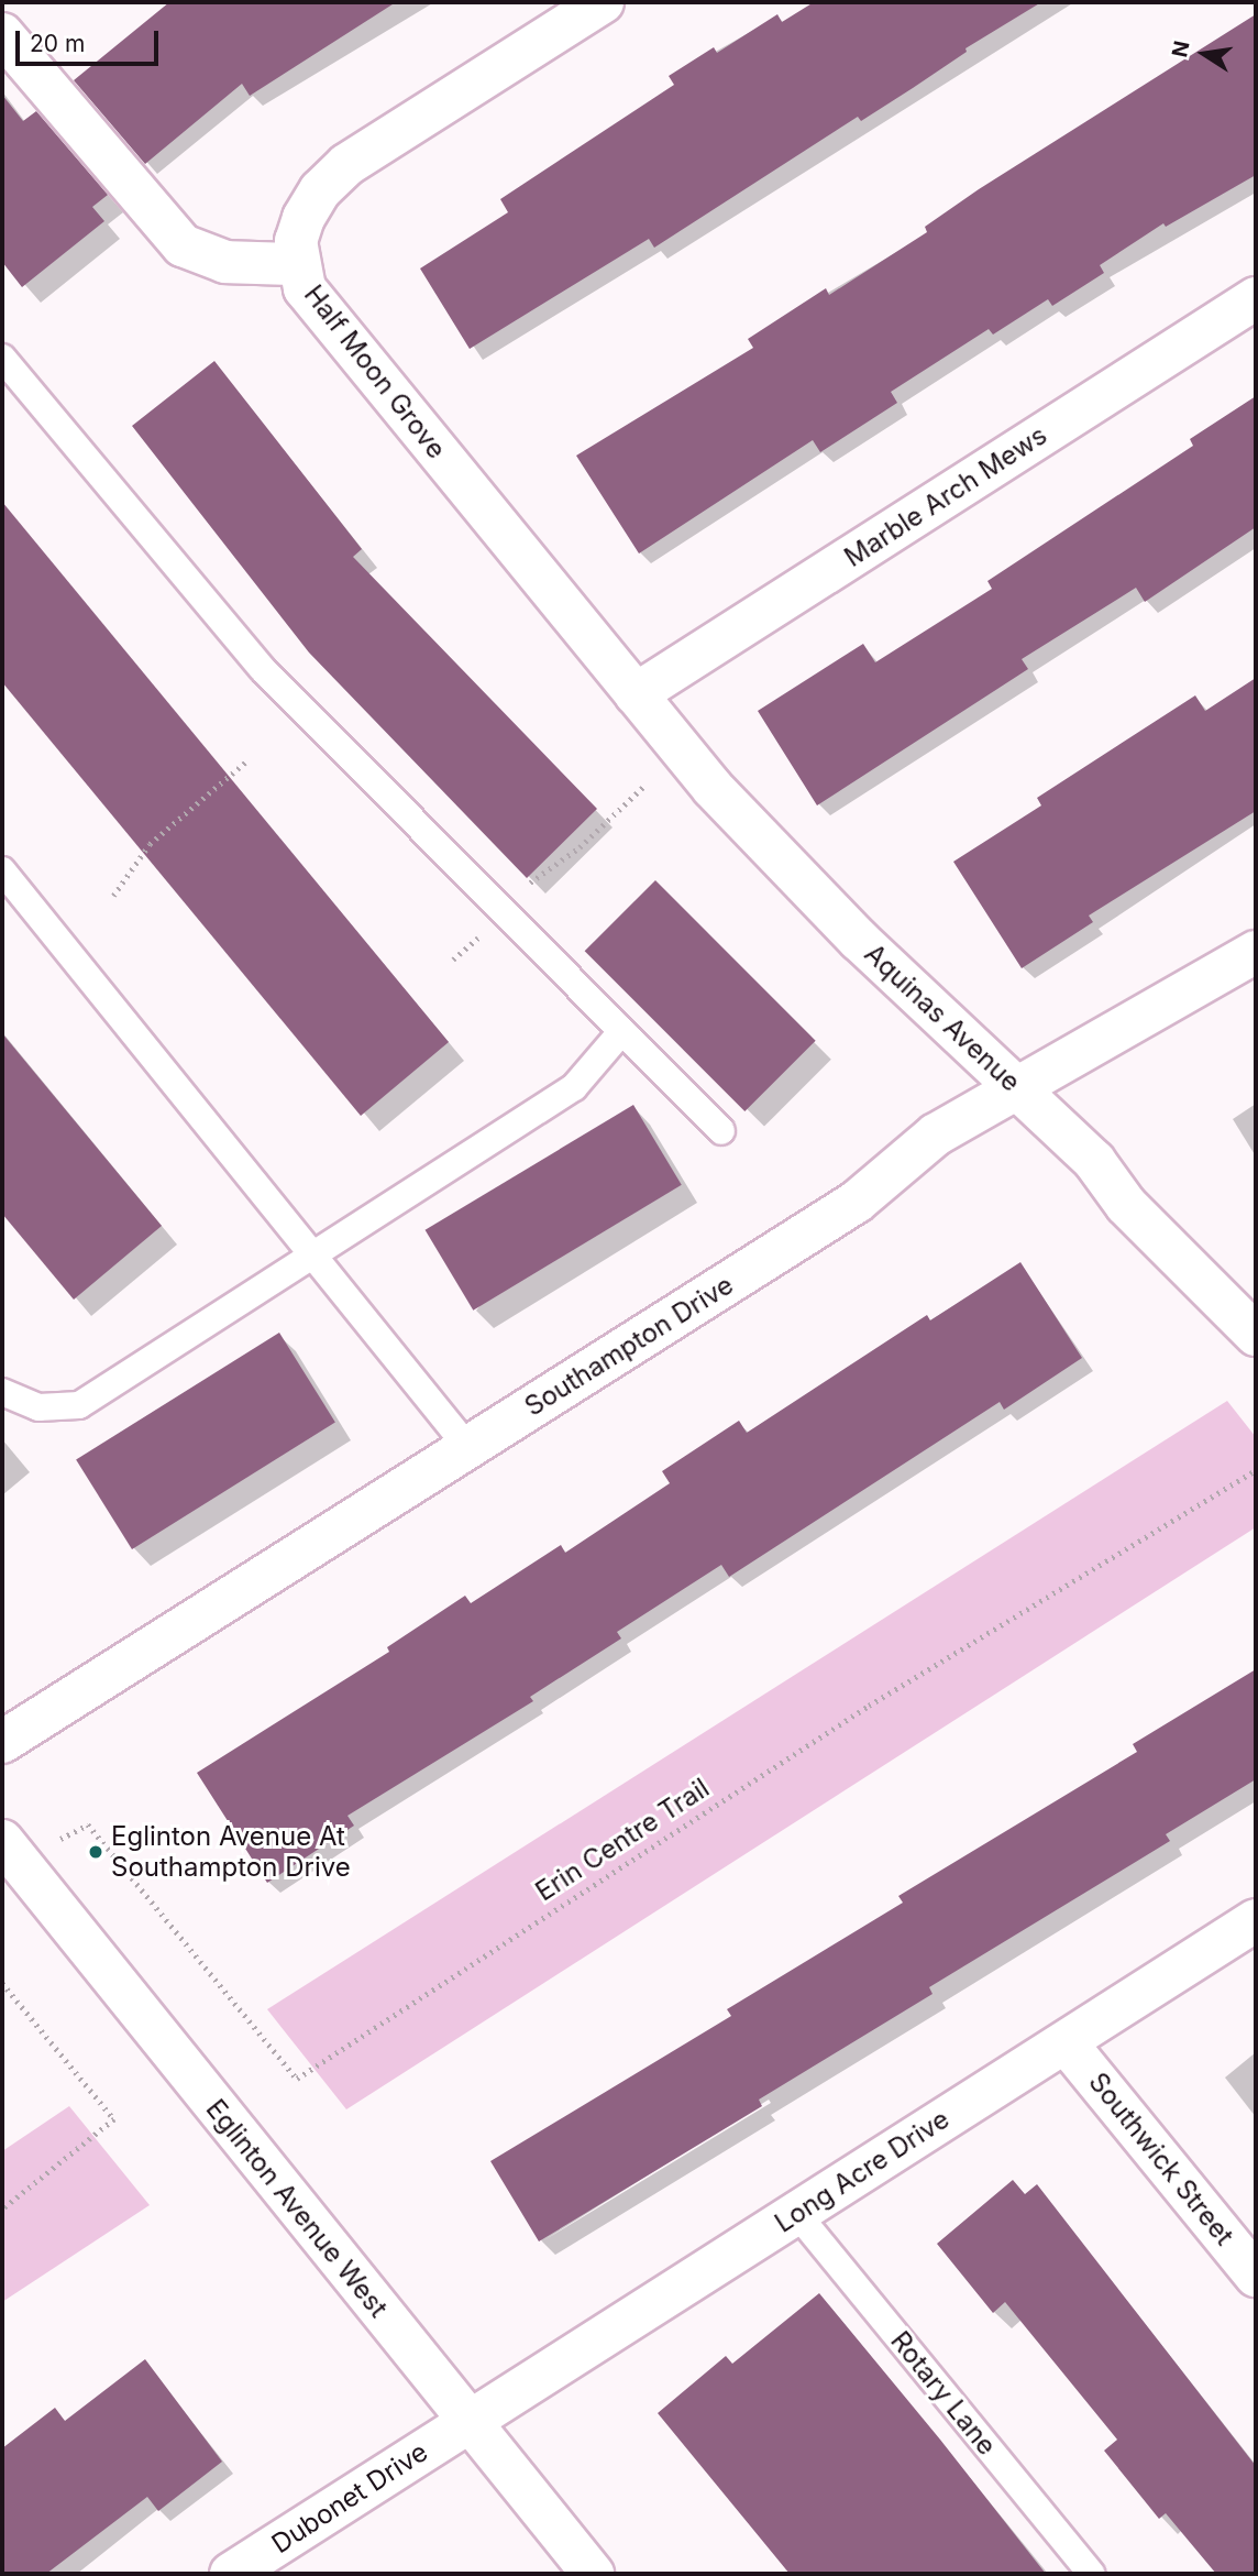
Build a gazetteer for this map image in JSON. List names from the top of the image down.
{
  "streets": {
    "street": [
      "Half Moon Grove",
      "Marble Arch Mews",
      "Aquinas Avenue",
      "Southampton Drive",
      "Southwick Street",
      "Long Acre Drive",
      "Eglinton Avenue West",
      "Dubonet Drive"
    ],
    "lane": ["Rotary Lane"],
    "path": ["Erin Centre Trail"]
  },
  "crossings": [
    ["Half Moon Grove", "Marble Arch Mews"],
    ["Half Moon Grove", "Aquinas Avenue"],
    ["Marble Arch Mews", "Aquinas Avenue"],
    ["Aquinas Avenue", "Southampton Drive"],
    ["Southwick Street", "Long Acre Drive"],
    ["Long Acre Drive", "Eglinton Avenue West"],
    ["Long Acre Drive", "Rotary Lane"],
    ["Long Acre Drive", "Dubonet Drive"],
    ["Eglinton Avenue West", "Dubonet Drive"]
  ],
  "places": ["Eglinton Avenue At Southampton Drive"],
  "scale_bar": "20 m",
  "north": "left"
}
